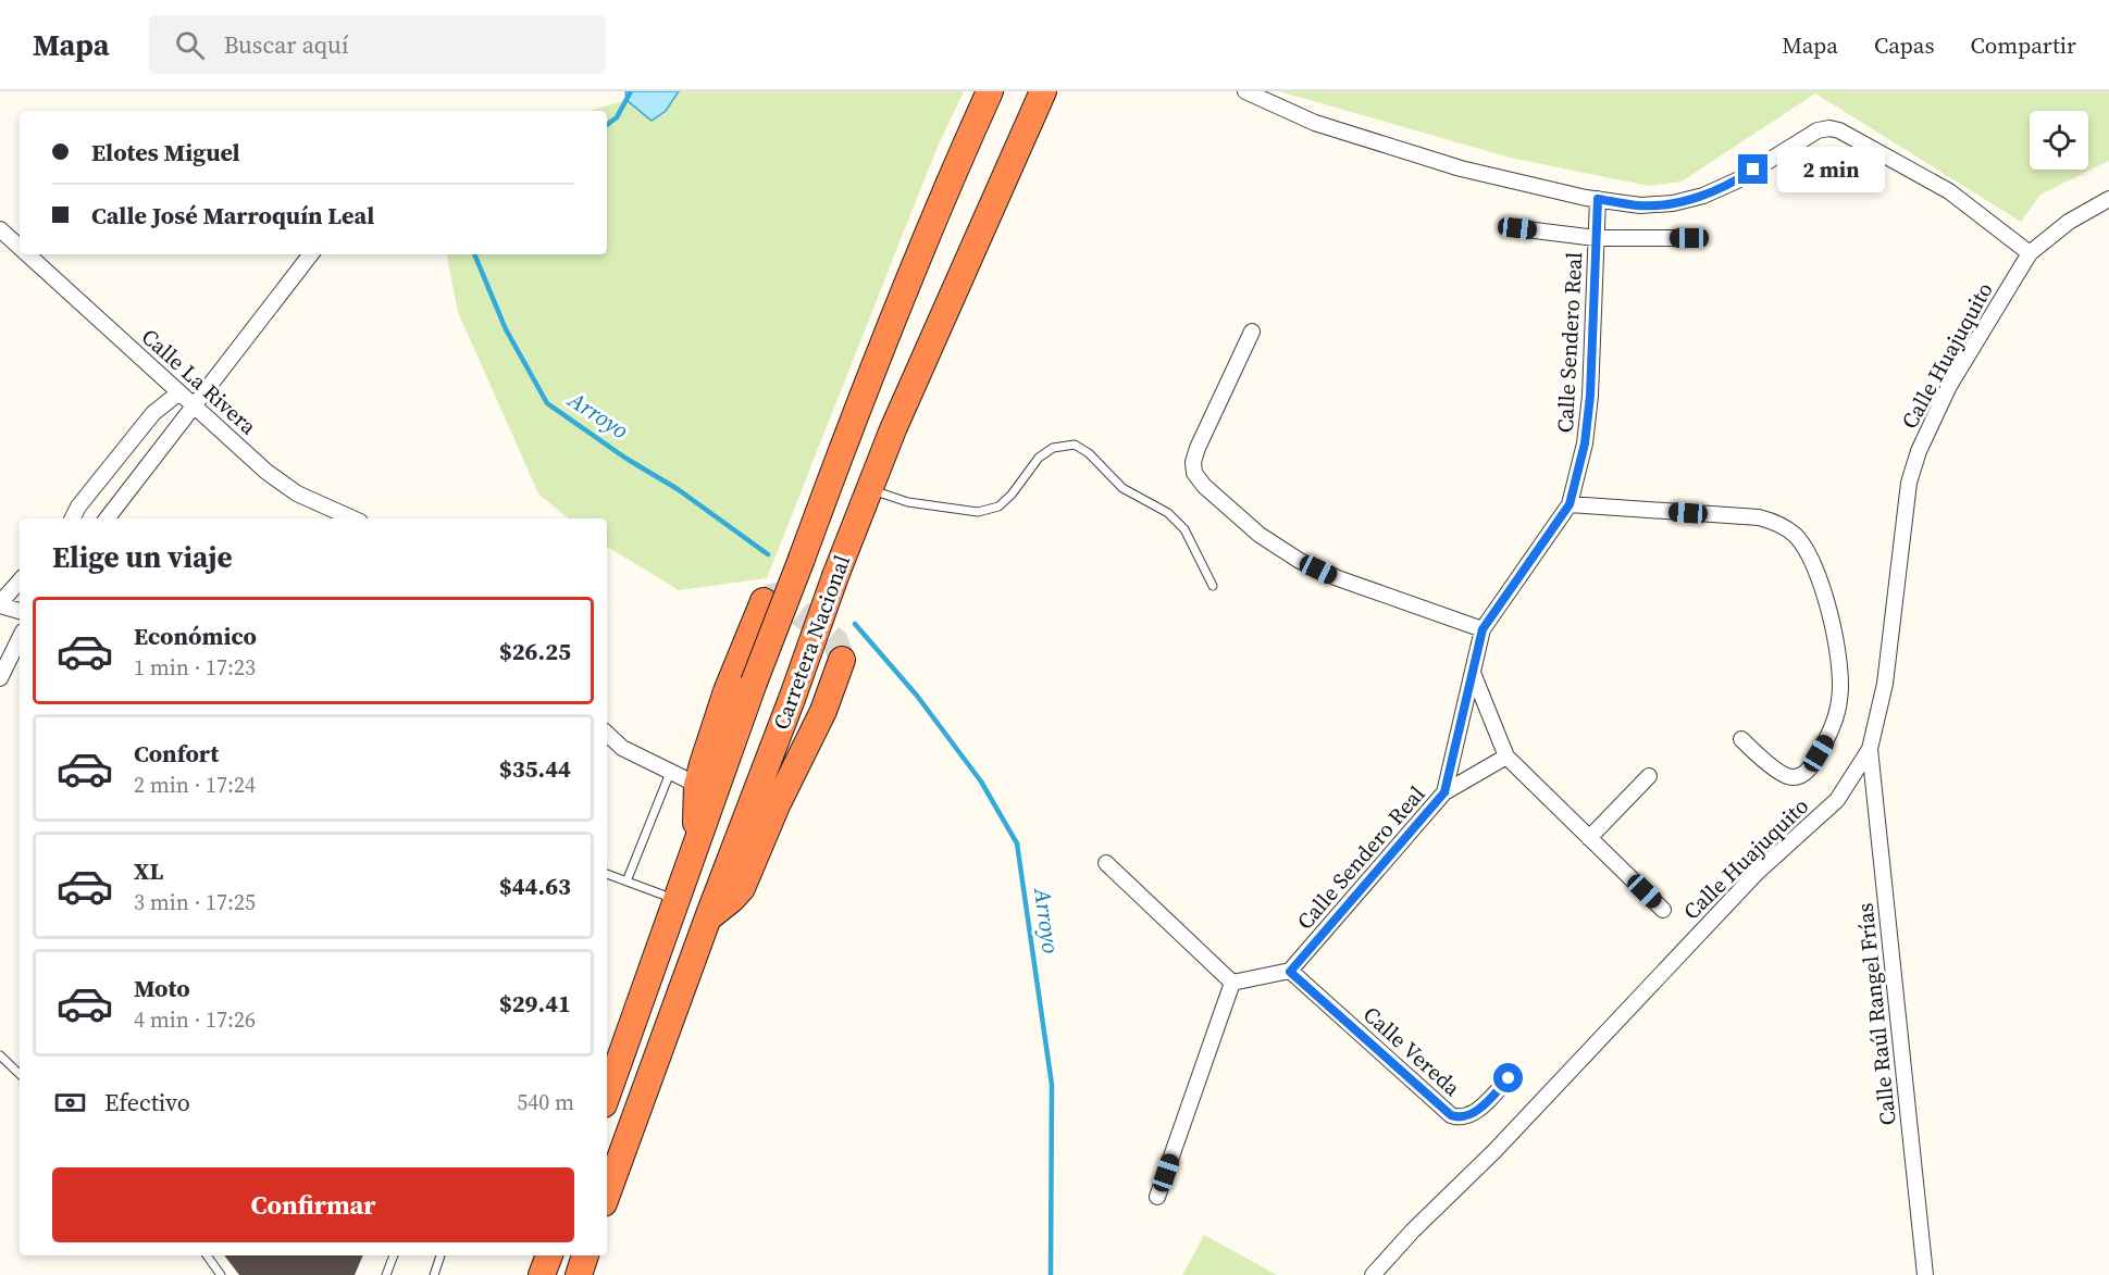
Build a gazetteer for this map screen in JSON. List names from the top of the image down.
{
  "streets": {
    "highway": ["Carretera Nacional"],
    "street": [
      "Calle Sendero Real",
      "Calle Huajuquito",
      "Calle La Rivera",
      "Calle Raúl Rangel Frías",
      "Calle Vereda"
    ]
  },
  "crossings": [
    ["Calle Sendero Real", "Calle Vereda"],
    ["Calle Huajuquito", "Calle Raúl Rangel Frías"]
  ],
  "water": ["Arroyo"],
  "page": {
    "header": "Mapa",
    "search": "Buscar aquí",
    "nav": ["Mapa", "Capas", "Compartir"],
    "banner": ["Elotes Miguel", "Calle José Marroquín Leal"],
    "bubble": "2 min",
    "heading": "Elige un viaje",
    "list": [
      {
        "name": "Económico",
        "note": "1 min · 17:23",
        "value": "$26.25"
      },
      {
        "name": "Confort",
        "note": "2 min · 17:24",
        "value": "$35.44"
      },
      {
        "name": "XL",
        "note": "3 min · 17:25",
        "value": "$44.63"
      },
      {
        "name": "Moto",
        "note": "4 min · 17:26",
        "value": "$29.41"
      }
    ],
    "pay": ["Efectivo", "540 m"],
    "buttons": "Confirmar"
  }
}
